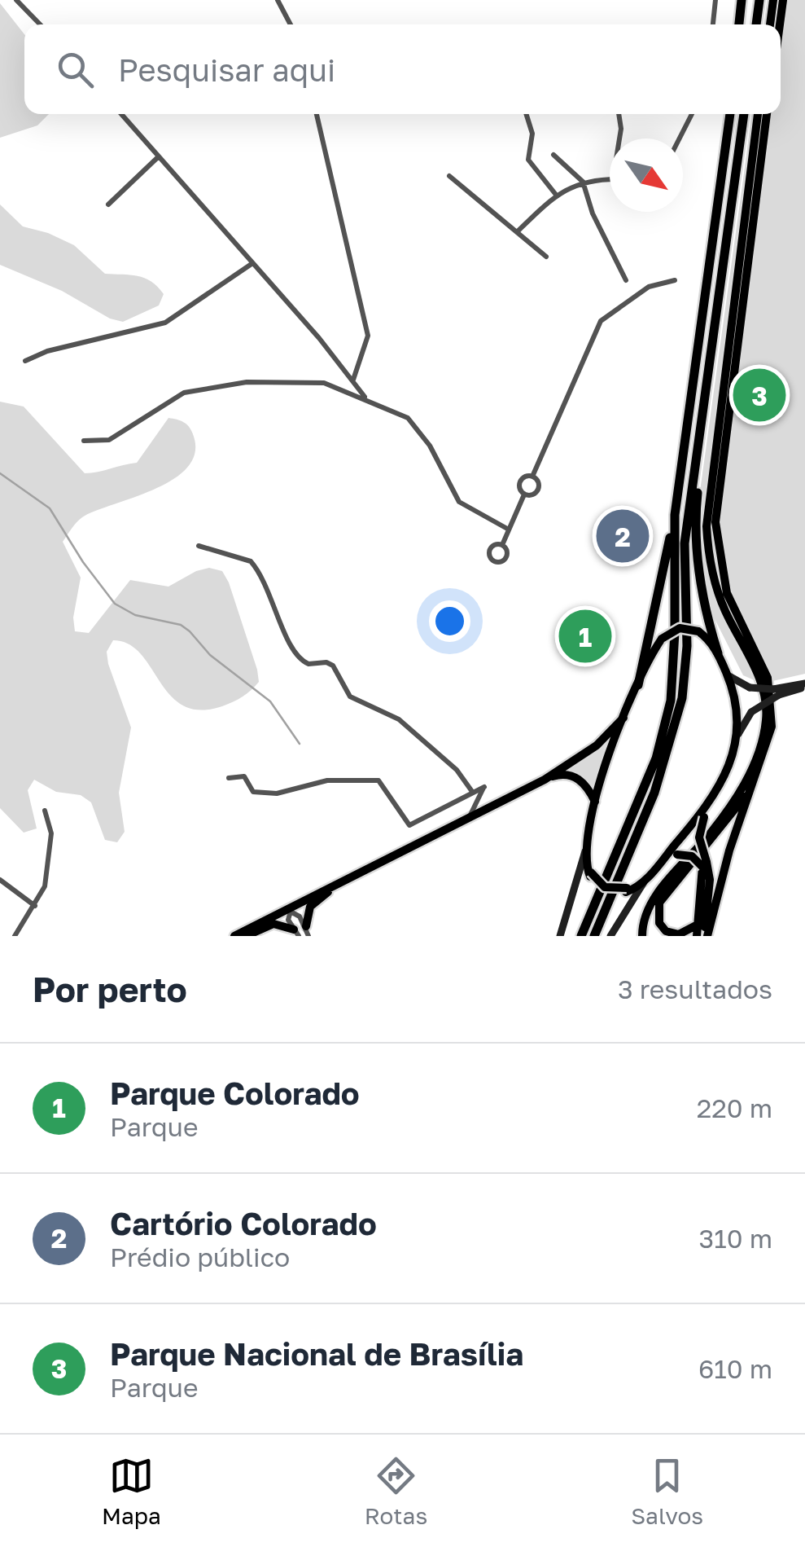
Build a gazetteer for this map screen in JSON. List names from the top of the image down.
{
  "north": "bottom right",
  "page": {
    "search": "Pesquisar aqui",
    "pins": ["3", "2", "1"],
    "heading": ["Por perto", "3 resultados"],
    "list": [
      {
        "mark": "1",
        "name": "Parque Colorado",
        "note": "Parque",
        "value": "220 m"
      },
      {
        "mark": "2",
        "name": "Cartório Colorado",
        "note": "Prédio público",
        "value": "310 m"
      },
      {
        "mark": "3",
        "name": "Parque Nacional de Brasília",
        "note": "Parque",
        "value": "610 m"
      }
    ],
    "nav": ["Mapa", "Rotas", "Salvos"]
  }
}
